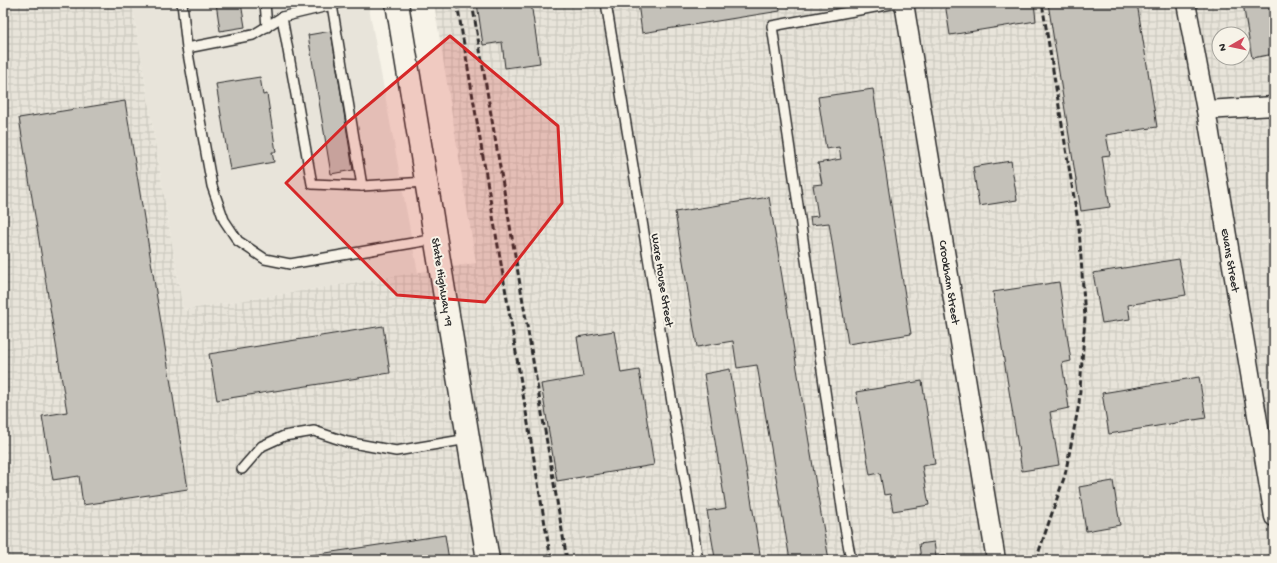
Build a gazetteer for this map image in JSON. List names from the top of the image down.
{
  "streets": {
    "main road": ["State Highway 19"],
    "street": ["Evans Street", "Crookham Street"],
    "lane": ["Ware House Street"]
  },
  "north": "left"
}
